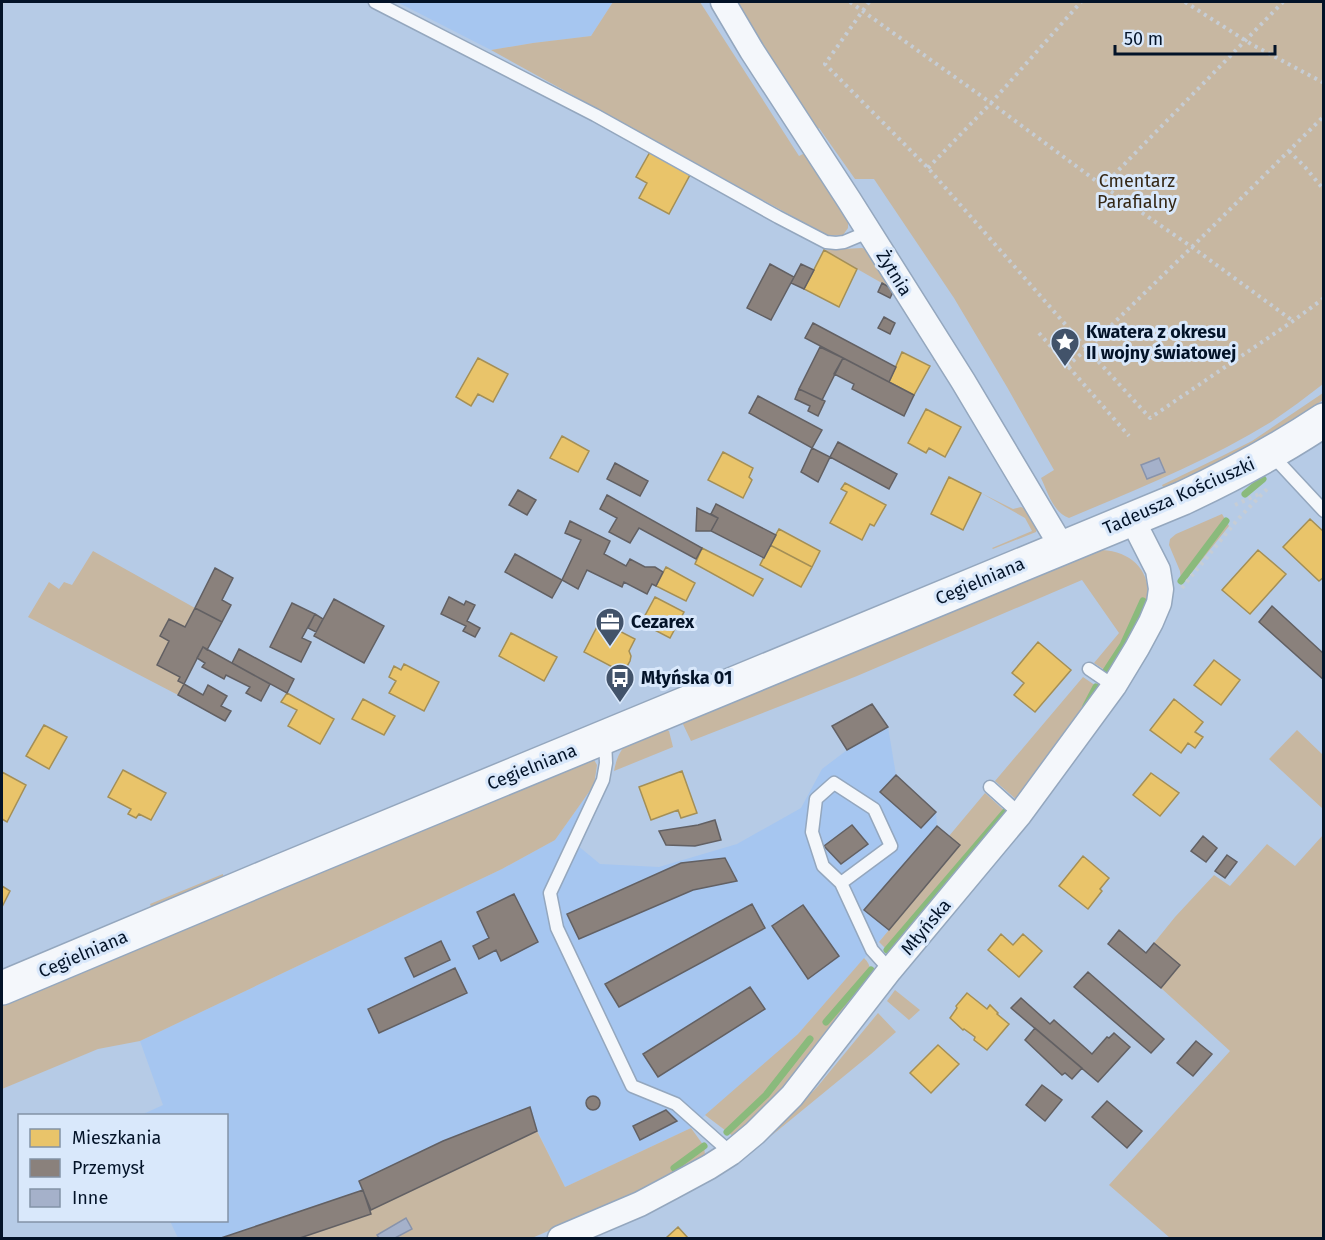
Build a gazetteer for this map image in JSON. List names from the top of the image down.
{
  "streets": {
    "street": [
      "Żytnia",
      "Tadeusza Kościuszki",
      "Cegielniana",
      "Młyńska"
    ]
  },
  "crossings": [
    ["Żytnia", "Tadeusza Kościuszki"],
    ["Żytnia", "Cegielniana"],
    ["Tadeusza Kościuszki", "Cegielniana"],
    ["Tadeusza Kościuszki", "Młyńska"]
  ],
  "parks": ["Cmentarz Parafialny"],
  "places": {
    "place": ["Kwatera z okresu II wojny światowej"],
    "office": ["Cezarex"],
    "bus stop": ["Młyńska 01"]
  },
  "legend": ["Mieszkania", "Przemysł", "Inne"],
  "scale_bar": "50 m"
}
